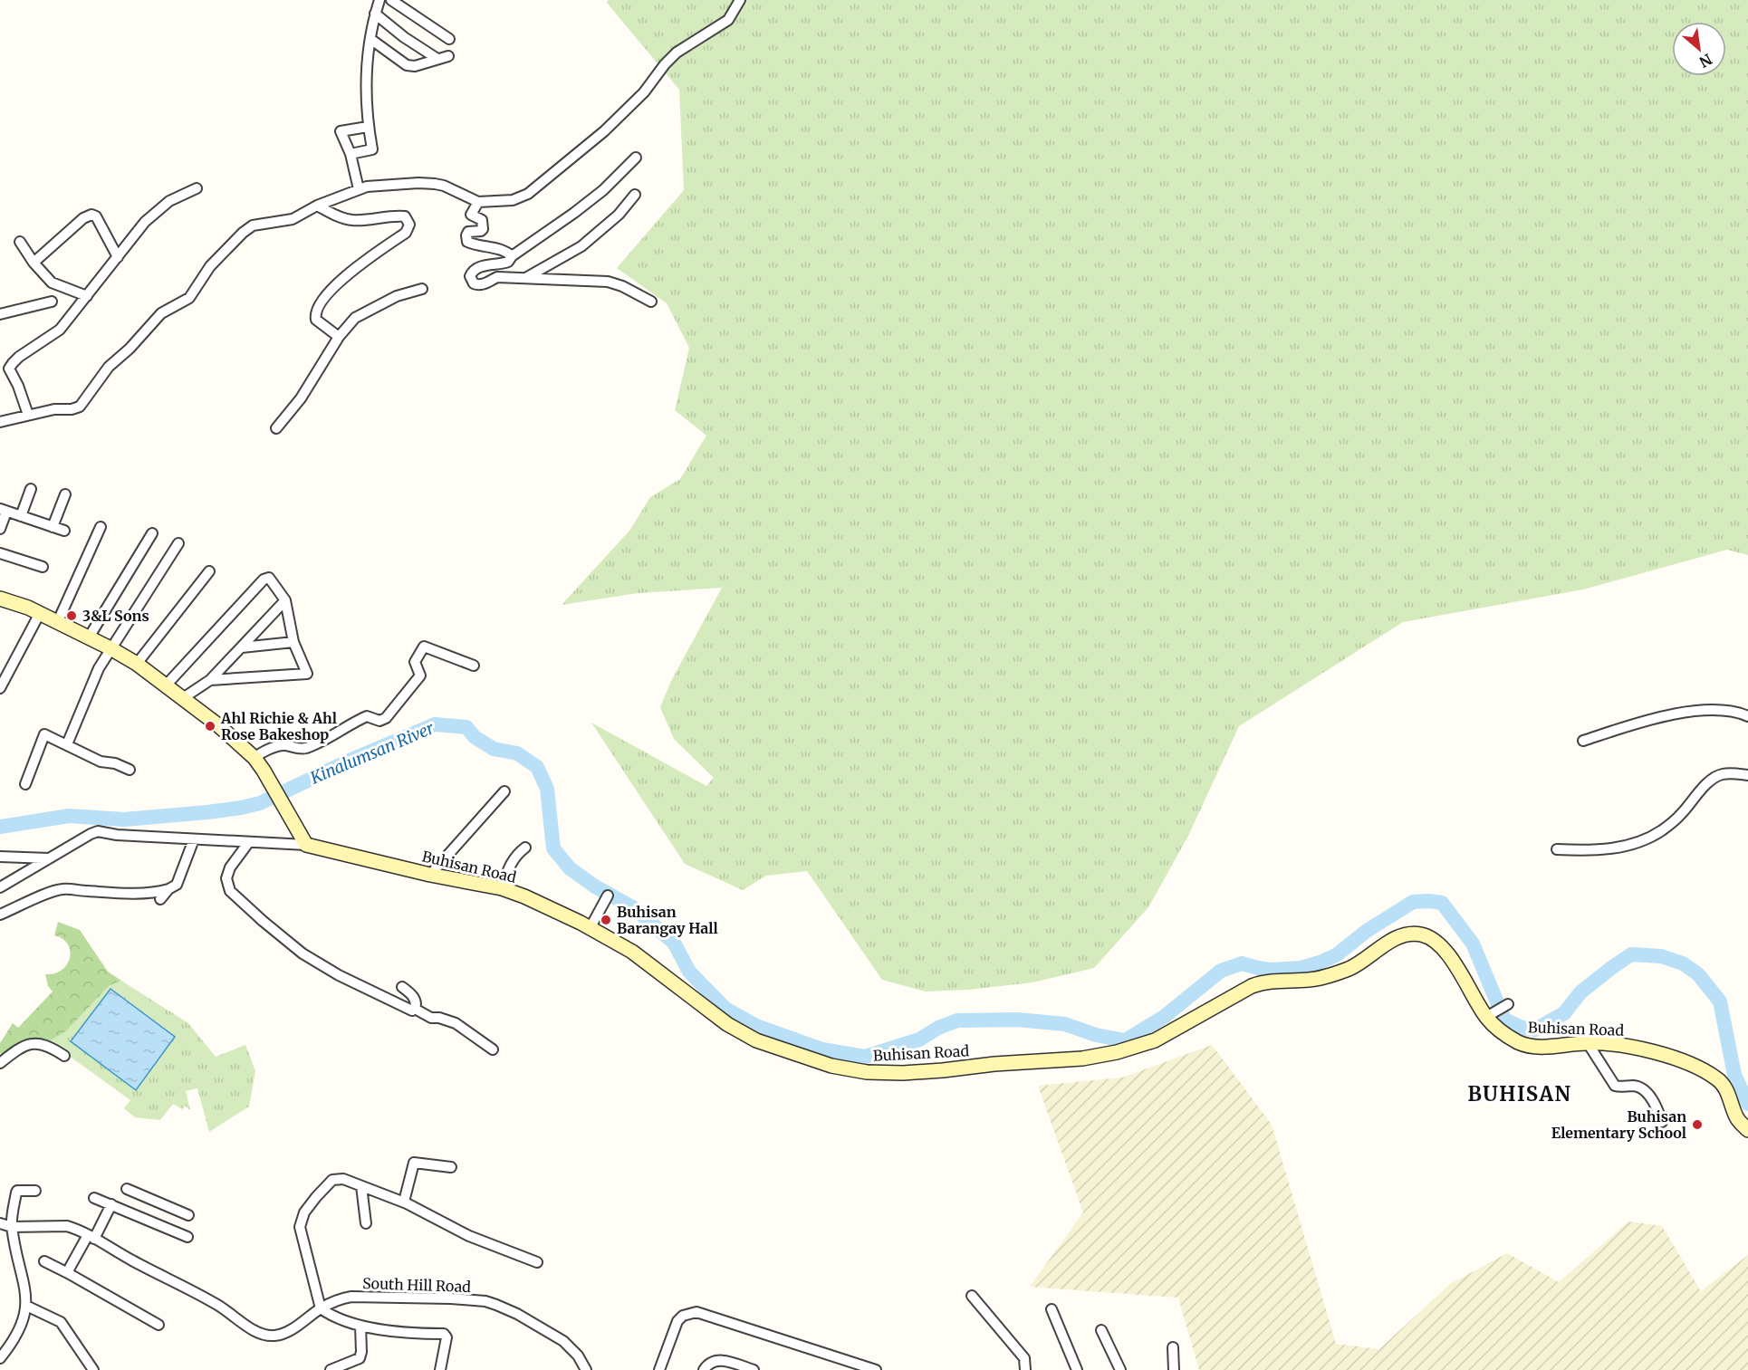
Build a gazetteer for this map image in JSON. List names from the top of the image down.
{
  "streets": {
    "street": ["Buhisan Road", "South Hill Road"]
  },
  "districts": ["BUHISAN"],
  "water": ["Kinalumsan River"],
  "places": [
    "3&L Sons",
    "Ahl Richie & Ahl Rose Bakeshop",
    "Buhisan Barangay Hall",
    "Buhisan Elementary School"
  ],
  "north": "bottom right"
}
